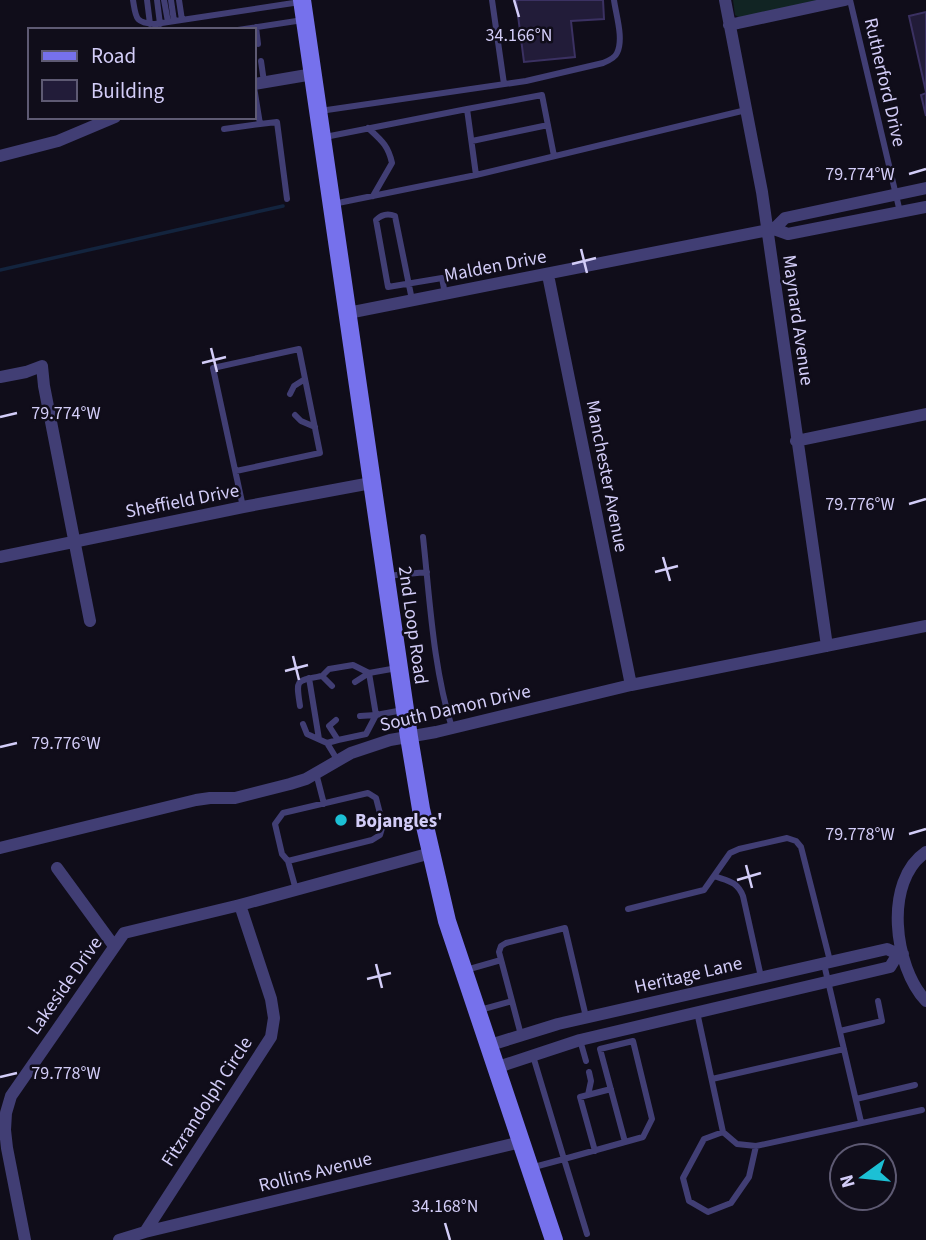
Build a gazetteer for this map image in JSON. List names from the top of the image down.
{
  "streets": {
    "main road": ["2nd Loop Road"],
    "street": [
      "Malden Drive",
      "Maynard Avenue",
      "Manchester Avenue",
      "Sheffield Drive",
      "South Damon Drive",
      "Heritage Lane",
      "Lakeside Drive",
      "Fitzrandolph Circle",
      "Rollins Avenue"
    ],
    "lane": ["Rutherford Drive"]
  },
  "crossings": [
    ["Rutherford Drive", "Malden Drive"],
    ["Malden Drive", "Maynard Avenue"],
    ["Malden Drive", "Manchester Avenue"],
    ["Malden Drive", "2nd Loop Road"],
    ["Maynard Avenue", "South Damon Drive"],
    ["Manchester Avenue", "South Damon Drive"],
    ["Sheffield Drive", "2nd Loop Road"],
    ["2nd Loop Road", "South Damon Drive"],
    ["2nd Loop Road", "Heritage Lane"],
    ["2nd Loop Road", "Lakeside Drive"],
    ["2nd Loop Road", "Rollins Avenue"],
    ["Lakeside Drive", "Fitzrandolph Circle"],
    ["Fitzrandolph Circle", "Rollins Avenue"]
  ],
  "places": ["Bojangles'"],
  "legend": ["Road", "Building"],
  "north": "left",
  "coordinates": [
    "34.166°N",
    "79.774°W",
    "79.776°W",
    "79.778°W",
    "34.168°N"
  ]
}
